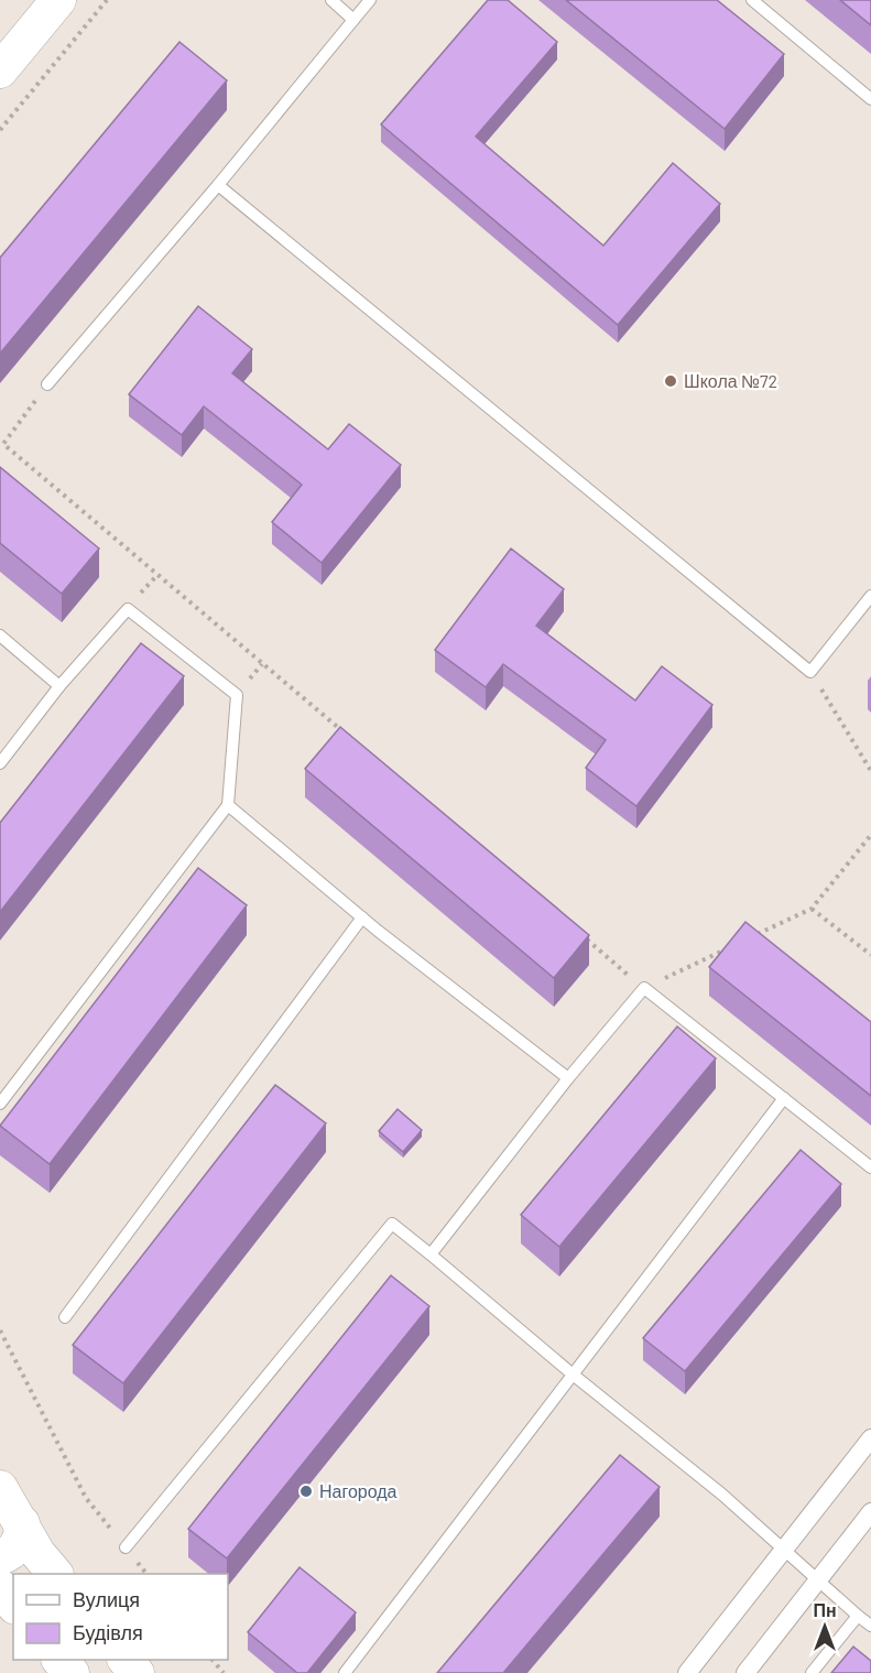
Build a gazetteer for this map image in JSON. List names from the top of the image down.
{
  "places": ["Школа №72", "Нагорода"],
  "legend": ["Вулиця", "Будівля"],
  "north": "top"
}
